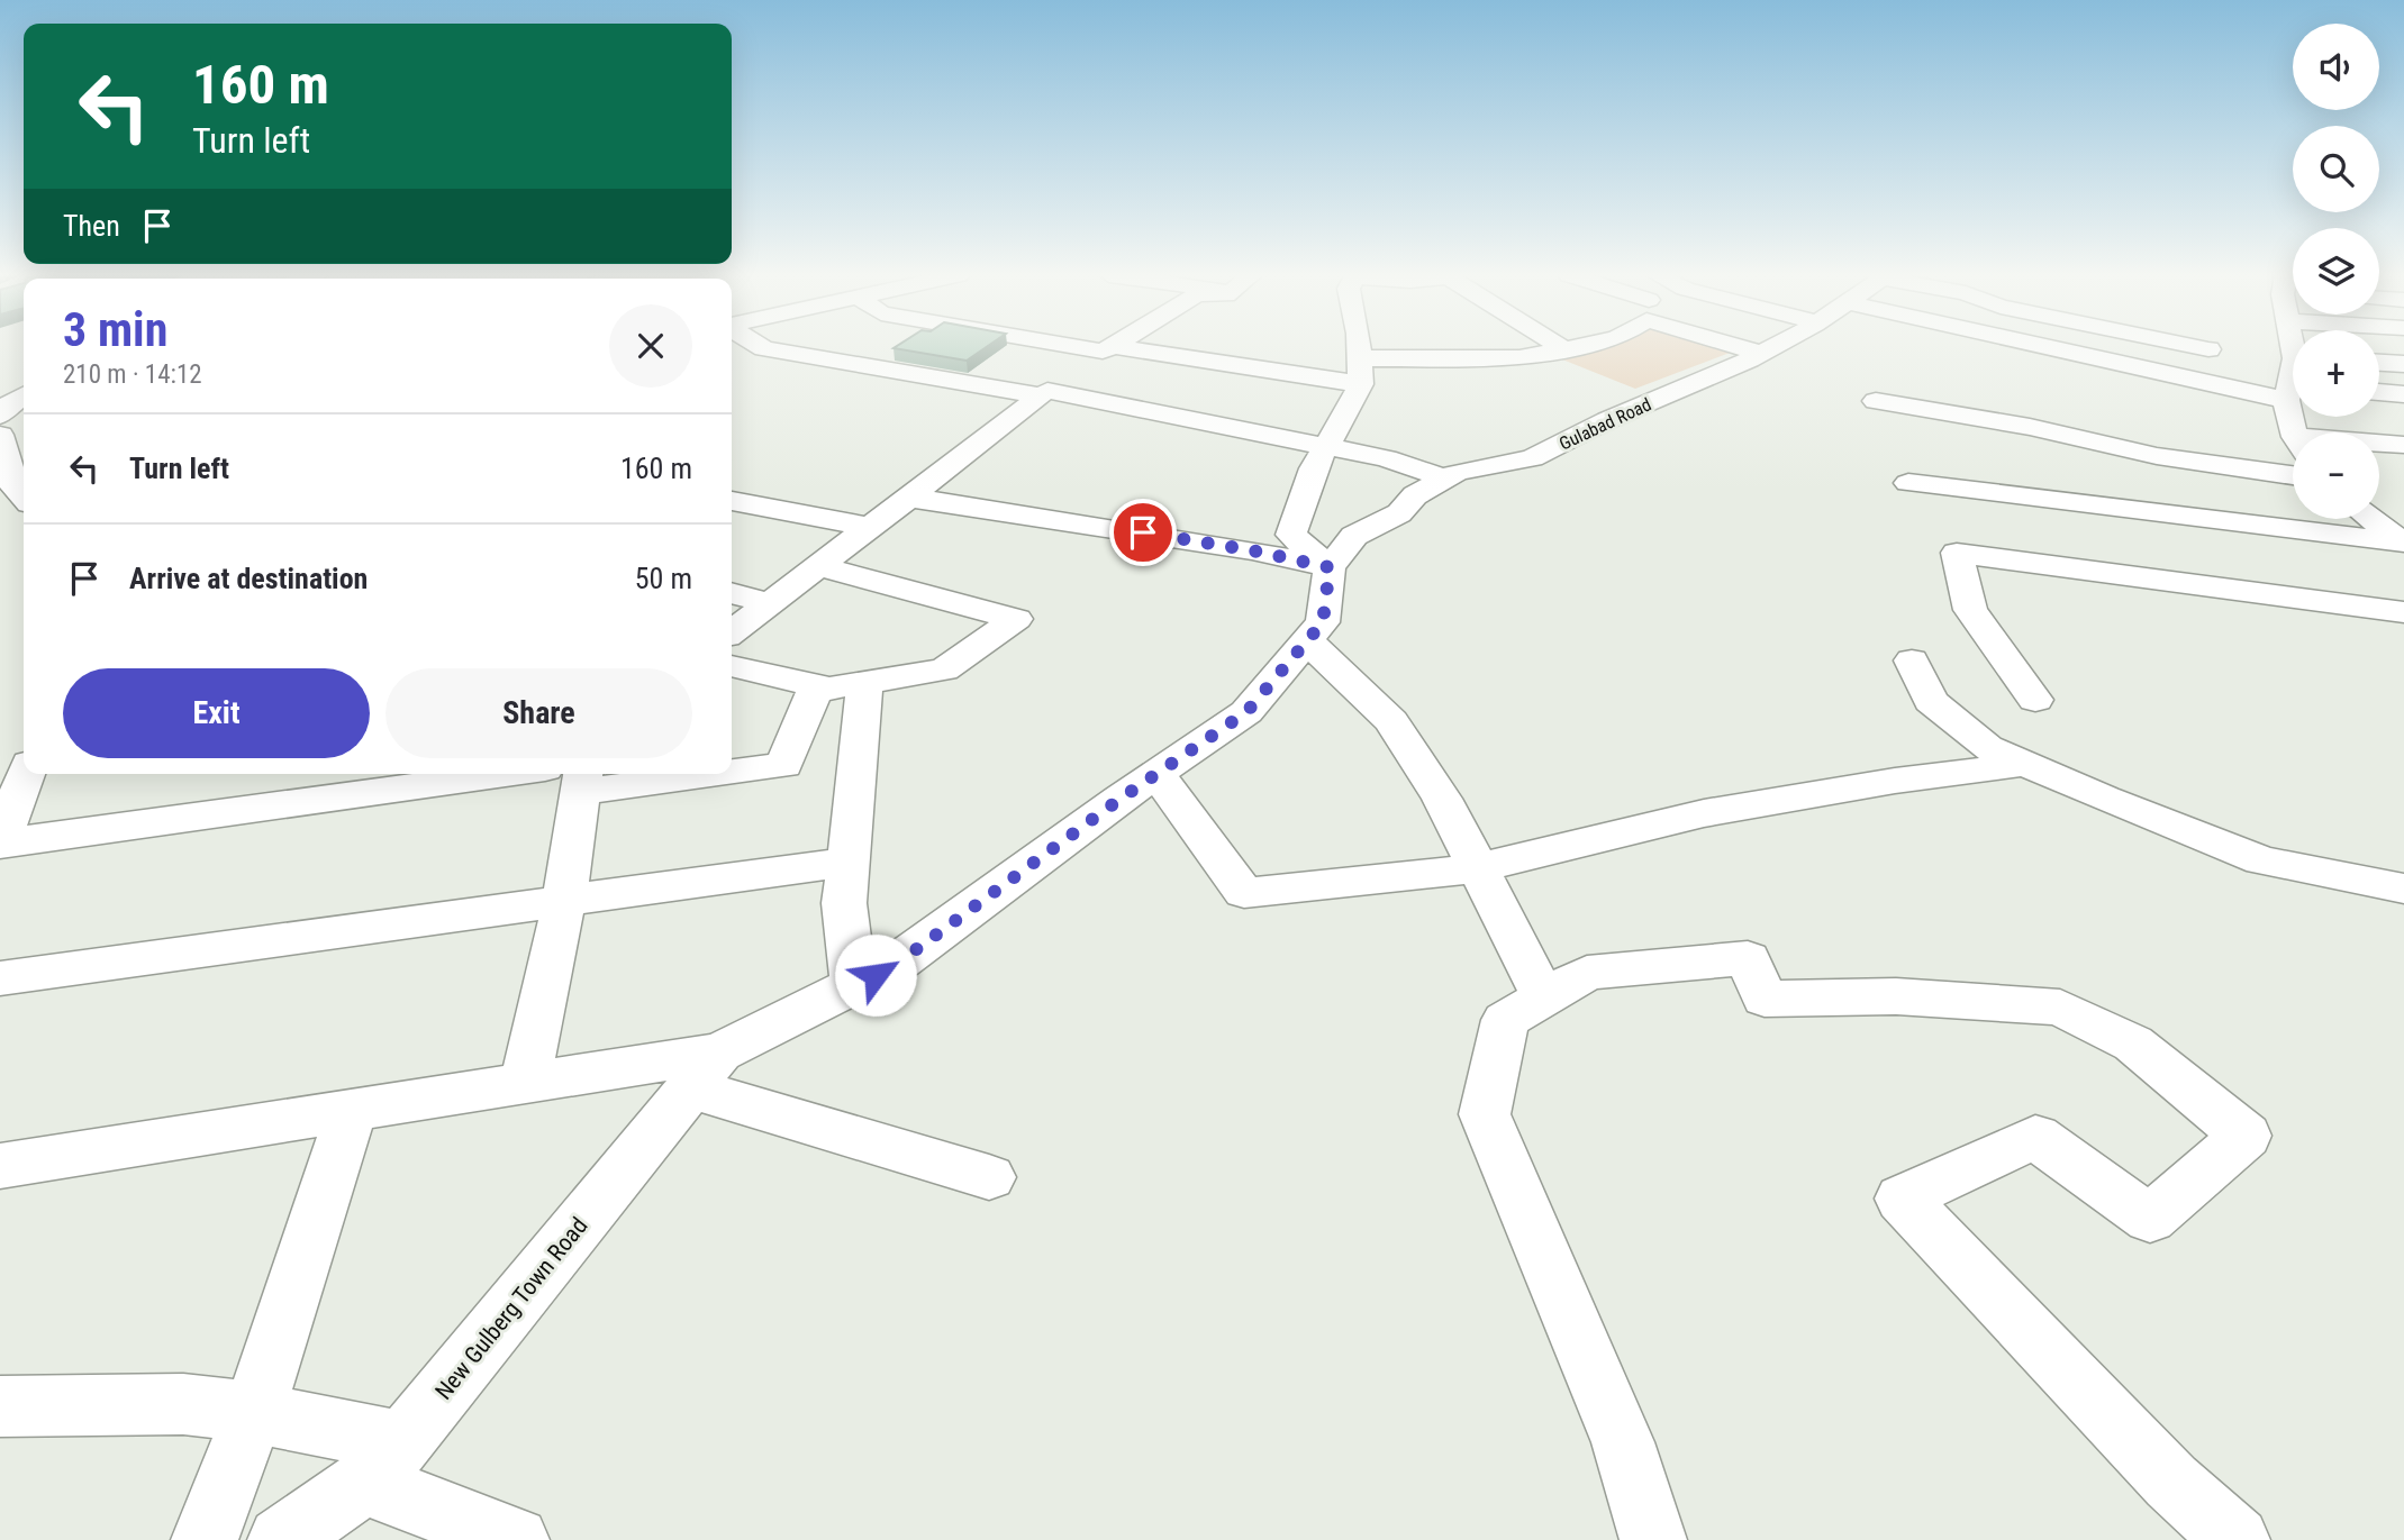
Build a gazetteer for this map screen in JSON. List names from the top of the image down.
{
  "streets": {
    "street": ["Gulabad Road", "New Gulberg Town Road"]
  },
  "page": {
    "map_buttons": ["+", "−"],
    "turn": ["160 m", "Turn left"],
    "then": "Then",
    "heading": ["3 min", "210 m · 14:12"],
    "list": [
      {
        "name": "Turn left",
        "value": "160 m"
      },
      {
        "name": "Arrive at destination",
        "value": "50 m"
      }
    ],
    "buttons": ["Exit", "Share"]
  }
}
